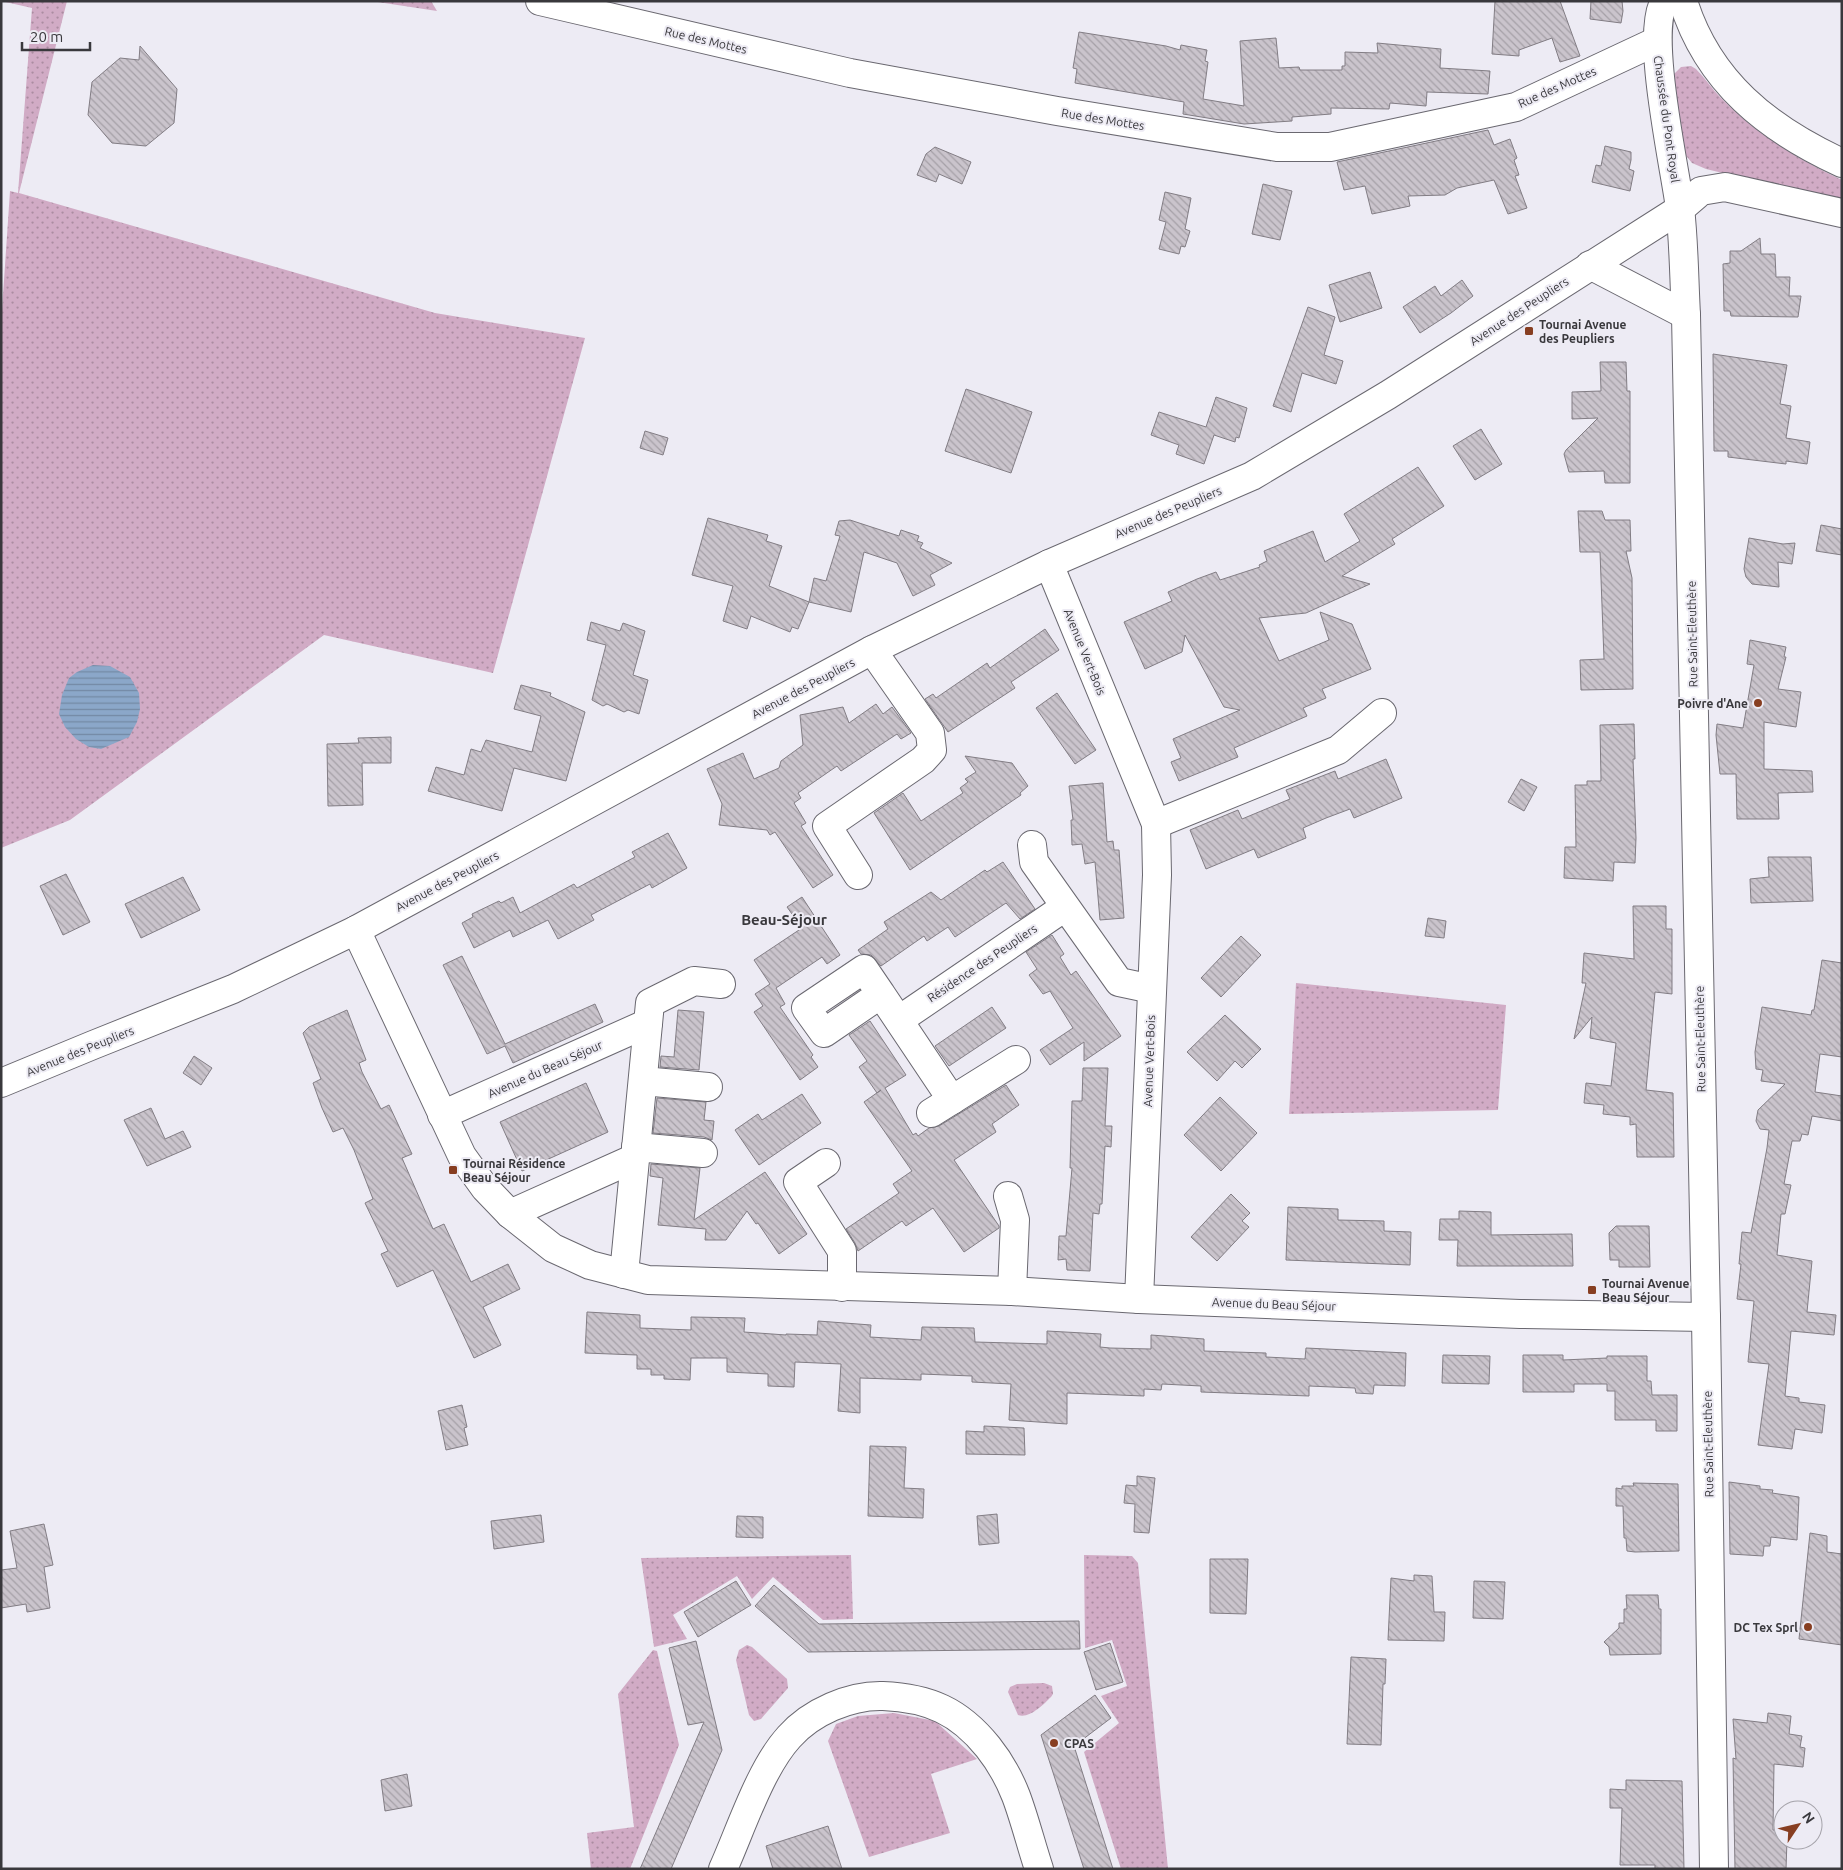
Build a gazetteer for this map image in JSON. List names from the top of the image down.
{
  "streets": {
    "street": [
      "Rue des Mottes",
      "Chaussée du Pont Royal",
      "Avenue des Peupliers",
      "Rue Saint-Eleuthère",
      "Avenue Vert-Bois",
      "Résidence des Peupliers",
      "Avenue du Beau Séjour"
    ]
  },
  "crossings": [
    ["Rue des Mottes", "Chaussée du Pont Royal"],
    ["Chaussée du Pont Royal", "Avenue des Peupliers"],
    ["Chaussée du Pont Royal", "Rue Saint-Eleuthère"],
    ["Avenue des Peupliers", "Rue Saint-Eleuthère"],
    ["Avenue des Peupliers", "Avenue Vert-Bois"],
    ["Avenue des Peupliers", "Avenue du Beau Séjour"],
    ["Rue Saint-Eleuthère", "Avenue du Beau Séjour"],
    ["Avenue Vert-Bois", "Avenue du Beau Séjour"]
  ],
  "districts": ["Beau-Séjour"],
  "places": {
    "transit": ["Tournai Avenue des Peupliers", "Tournai Résidence Beau Séjour", "Tournai Avenue Beau Séjour"],
    "other": ["Poivre d'Ane", "DC Tex Sprl", "CPAS"]
  },
  "scale_bar": "20 m",
  "north": "top right"
}
